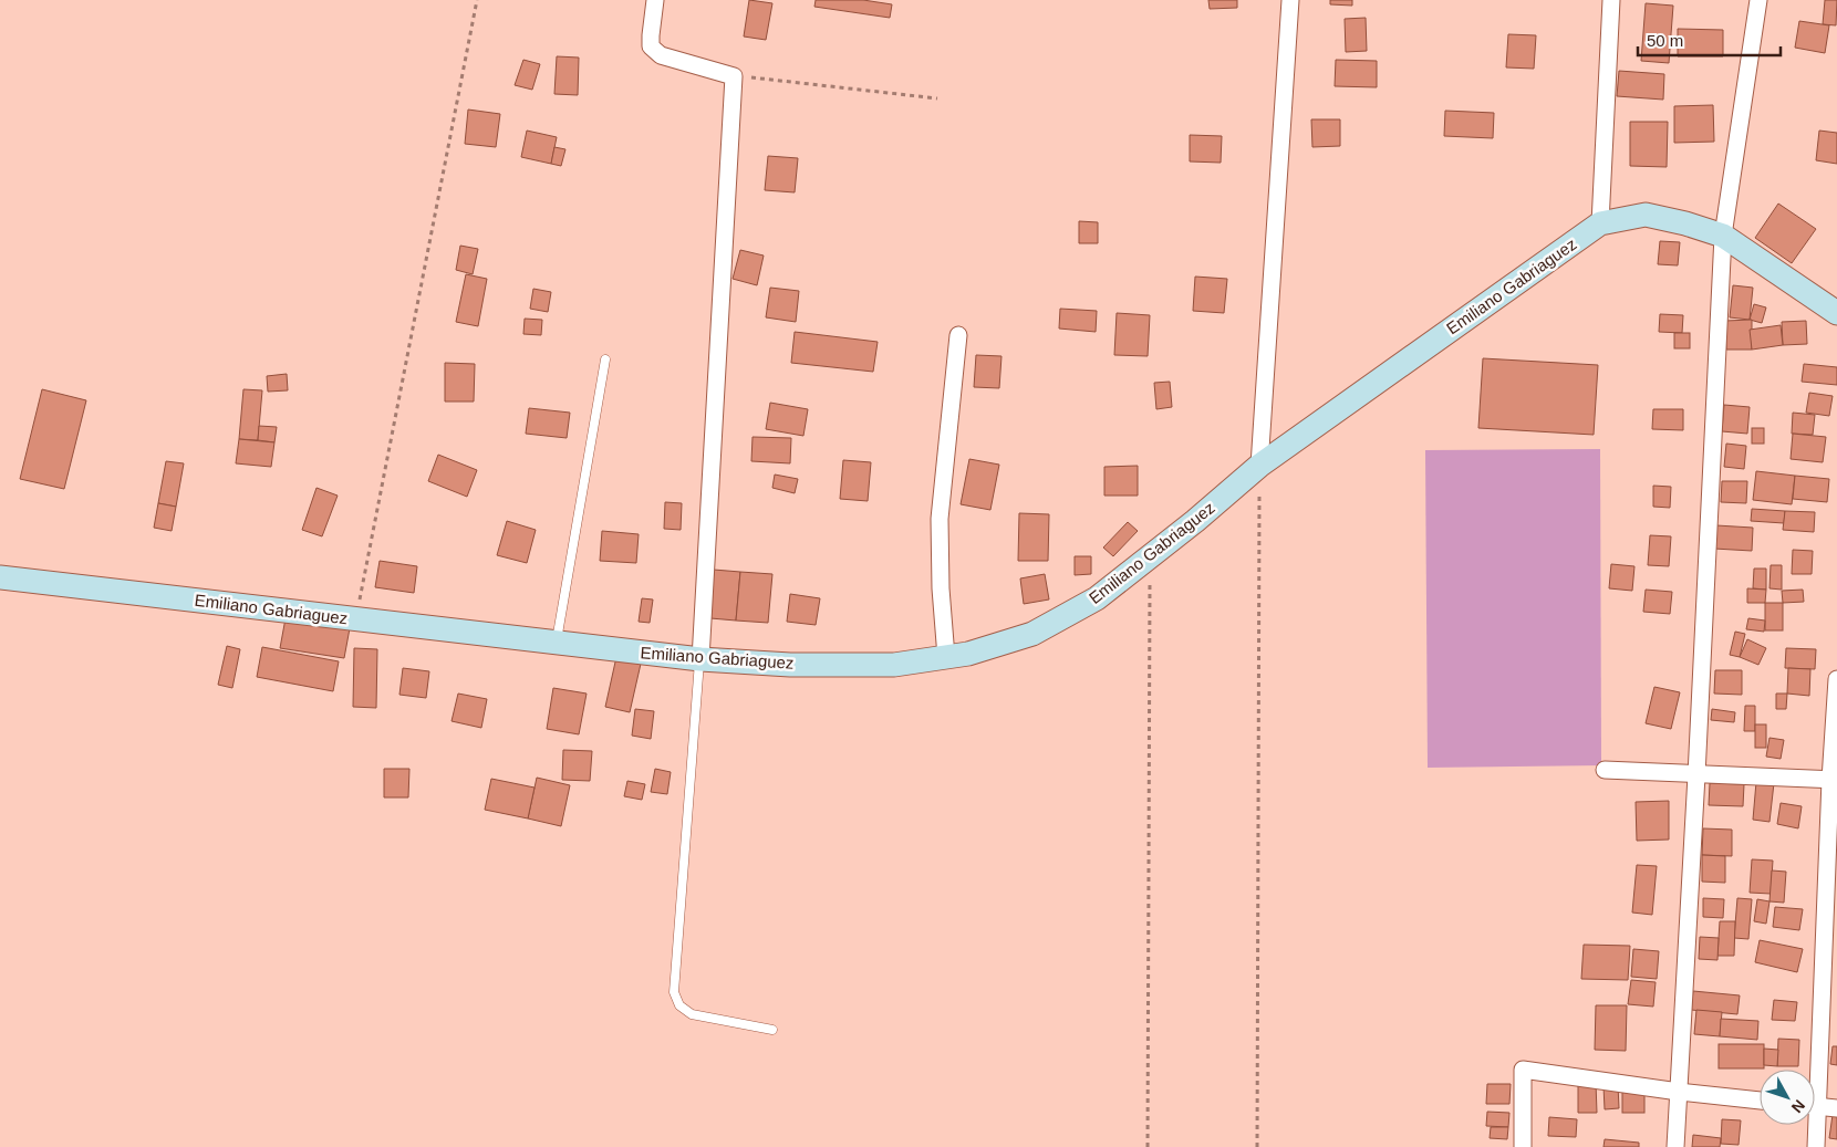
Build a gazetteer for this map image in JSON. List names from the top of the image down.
{
  "streets": {
    "main road": ["Emiliano Gabriaguez"]
  },
  "scale_bar": "50 m",
  "north": "bottom right"
}
